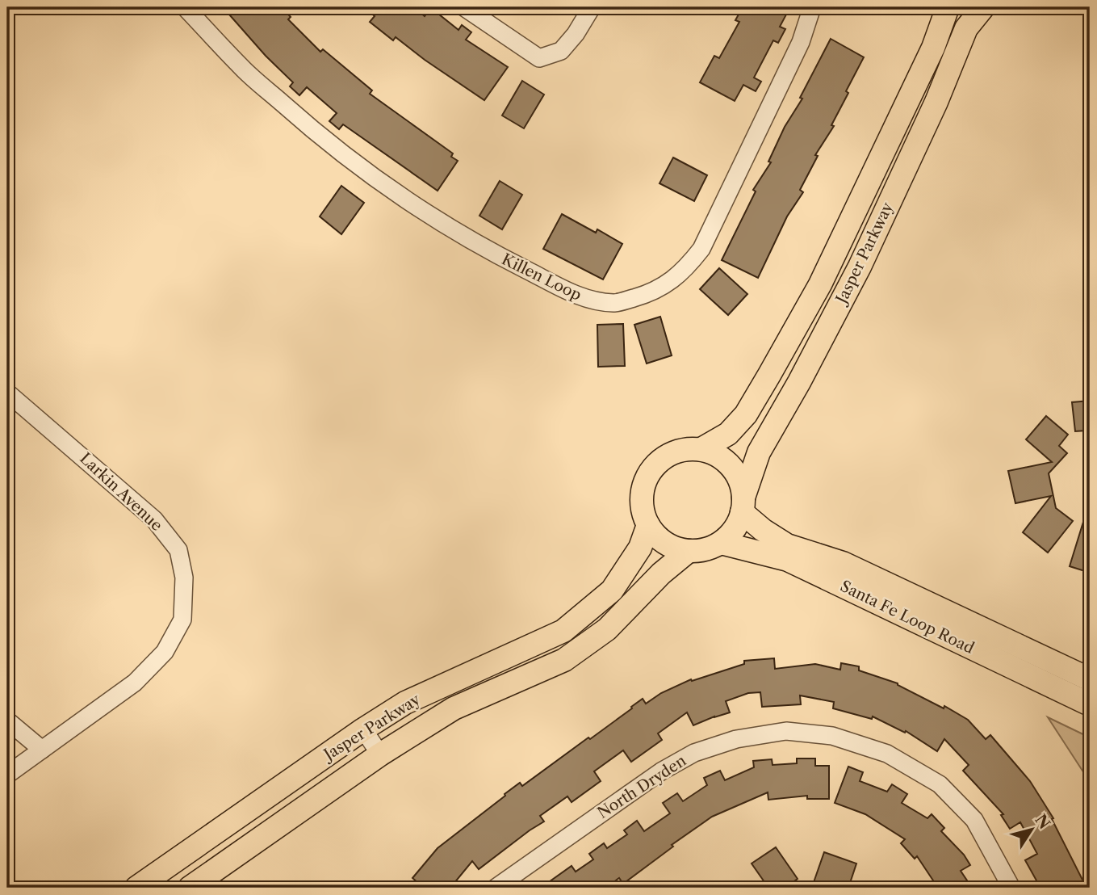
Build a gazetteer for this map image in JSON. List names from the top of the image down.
{
  "streets": {
    "main road": ["Jasper Parkway", "Santa Fe Loop Road"],
    "street": ["Killen Loop", "Larkin Avenue", "North Dryden"]
  },
  "crossings": [
    ["Jasper Parkway", "Santa Fe Loop Road"]
  ],
  "north": "top right"
}
